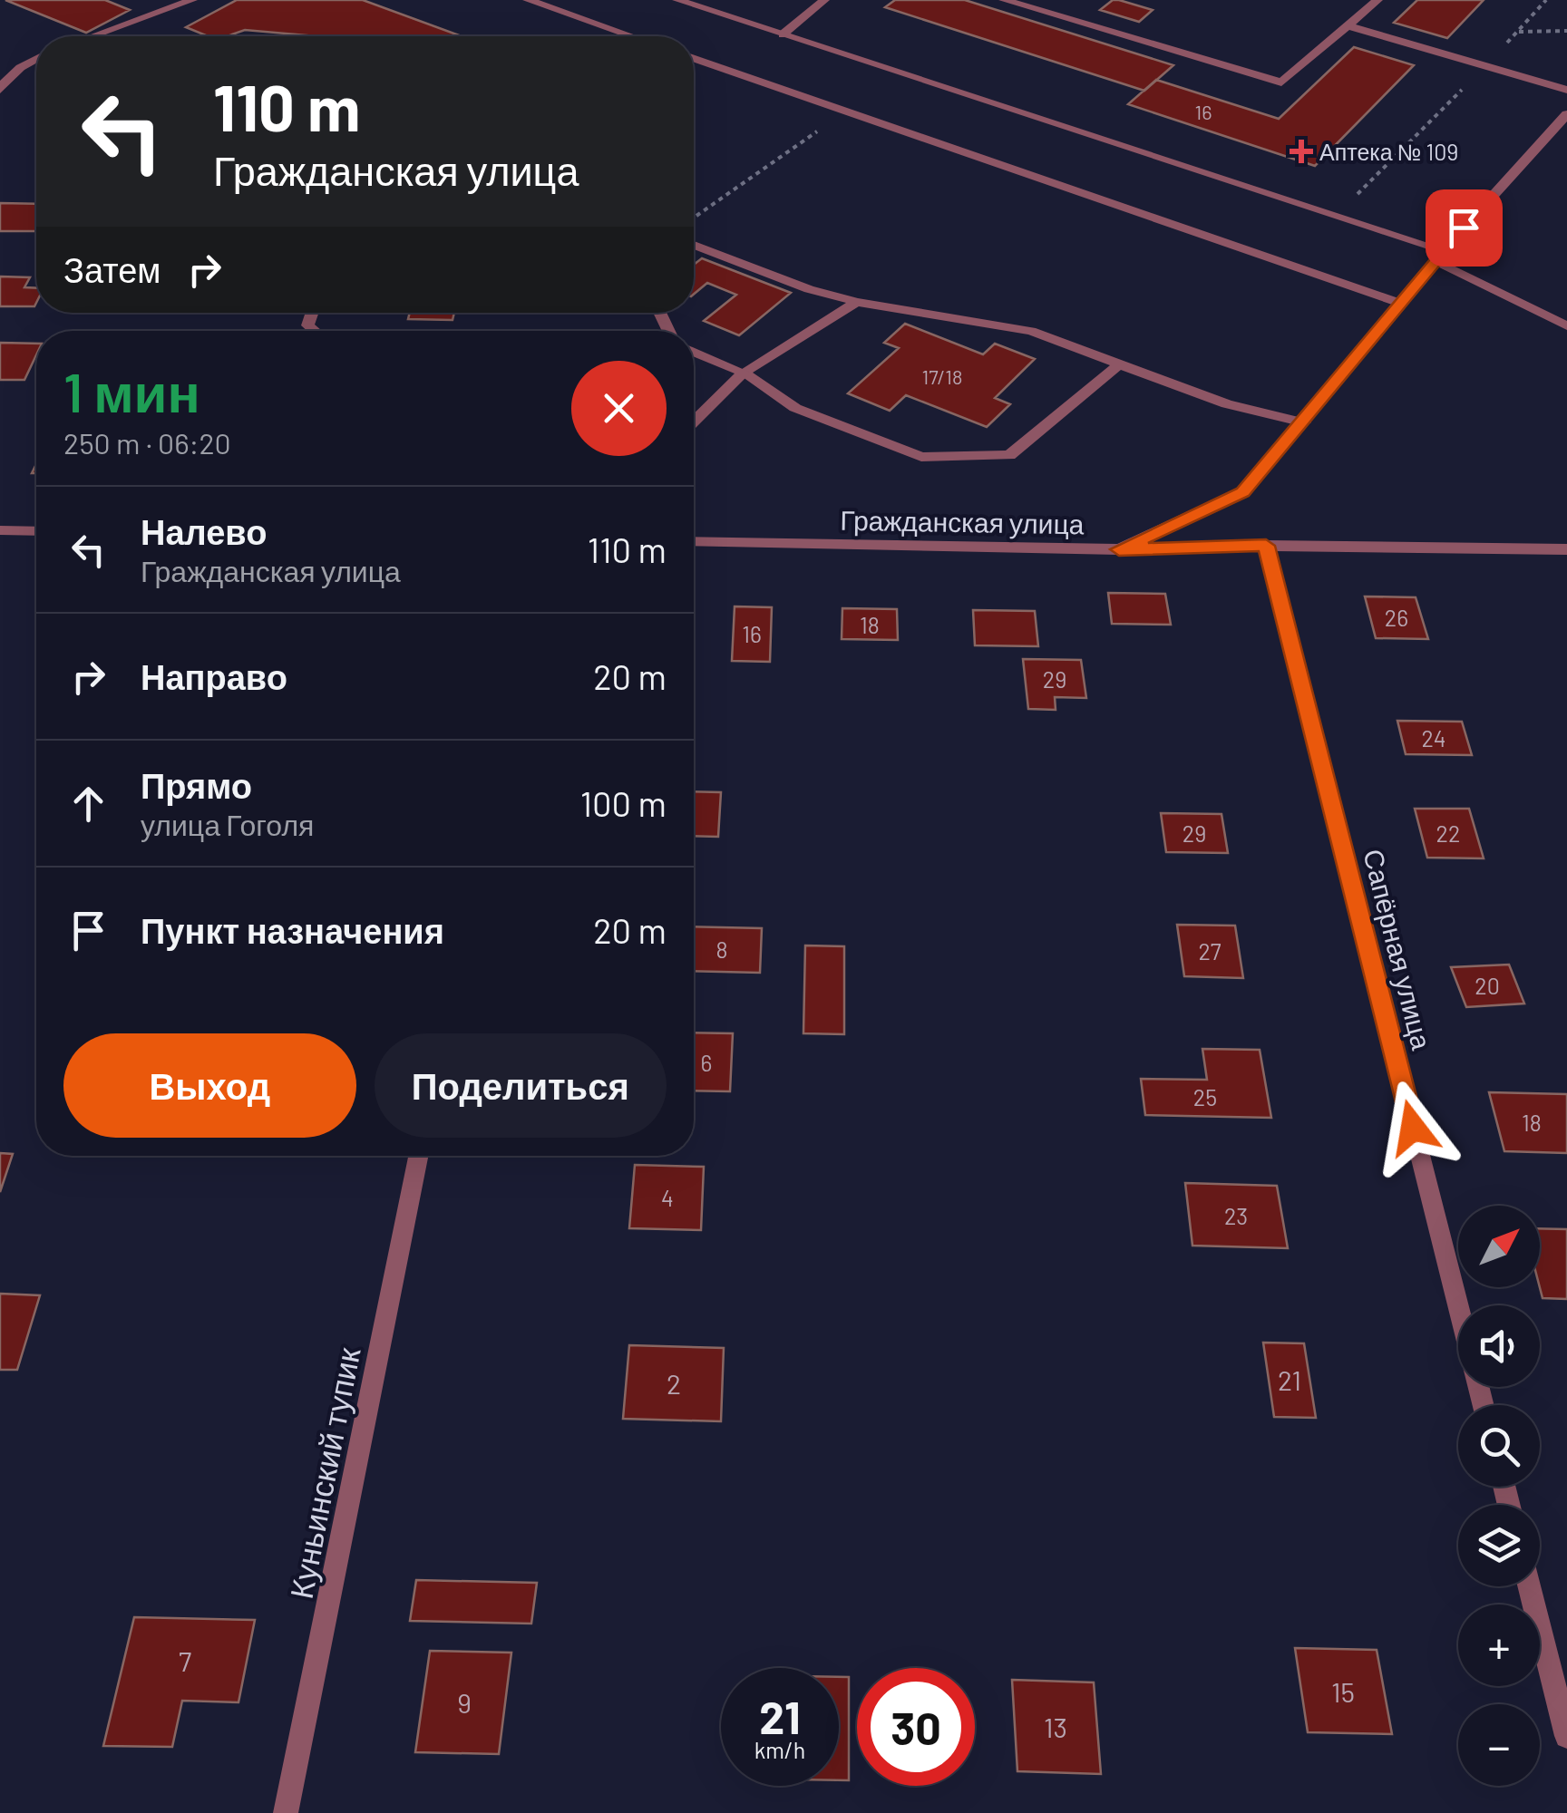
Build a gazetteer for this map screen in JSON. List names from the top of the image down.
{
  "streets": {
    "street": ["Гражданская улица", "Сапёрная улица", "Куньинский тупик"]
  },
  "crossings": [
    ["Гражданская улица", "Сапёрная улица"]
  ],
  "places": {
    "health": ["Аптека № 109"]
  },
  "house_numbers": [
    "16",
    "17/18",
    "26",
    "18",
    "16",
    "29",
    "24",
    "29",
    "22",
    "8",
    "27",
    "20",
    "6",
    "25",
    "18",
    "4",
    "23",
    "21",
    "2",
    "7",
    "15",
    "9",
    "13"
  ],
  "north": "top right",
  "page": {
    "turn": ["110 m", "Гражданская улица"],
    "then": "Затем",
    "heading": ["1 мин", "250 m · 06:20"],
    "list": [
      {
        "name": "Налево",
        "note": "Гражданская улица",
        "value": "110 m"
      },
      {
        "name": "Направо",
        "value": "20 m"
      },
      {
        "name": "Прямо",
        "note": "улица Гоголя",
        "value": "100 m"
      },
      {
        "name": "Пункт назначения",
        "value": "20 m"
      }
    ],
    "buttons": ["Выход", "Поделиться"],
    "map_buttons": ["+", "−"],
    "speed": "21 km/h",
    "limit": "30"
  }
}
